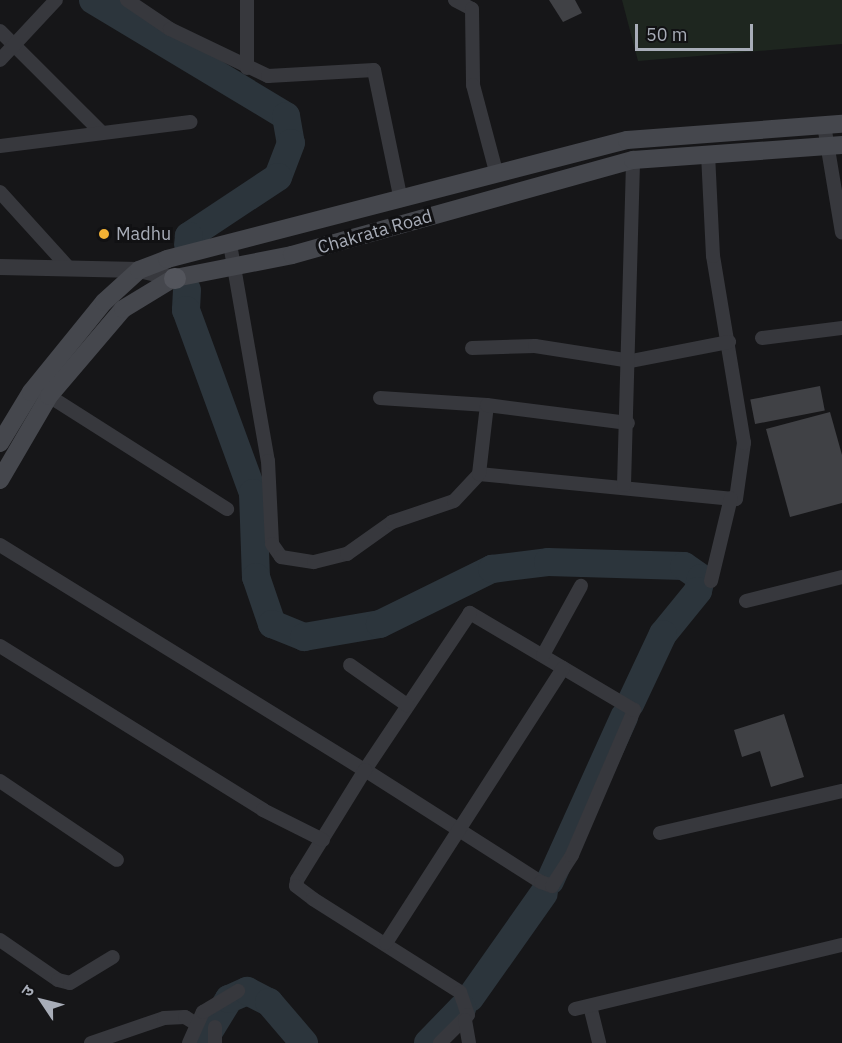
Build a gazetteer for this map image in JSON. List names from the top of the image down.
{
  "streets": {
    "main road": ["Chakrata Road"]
  },
  "places": ["Madhu"],
  "scale_bar": "50 m",
  "north": "top left"
}
